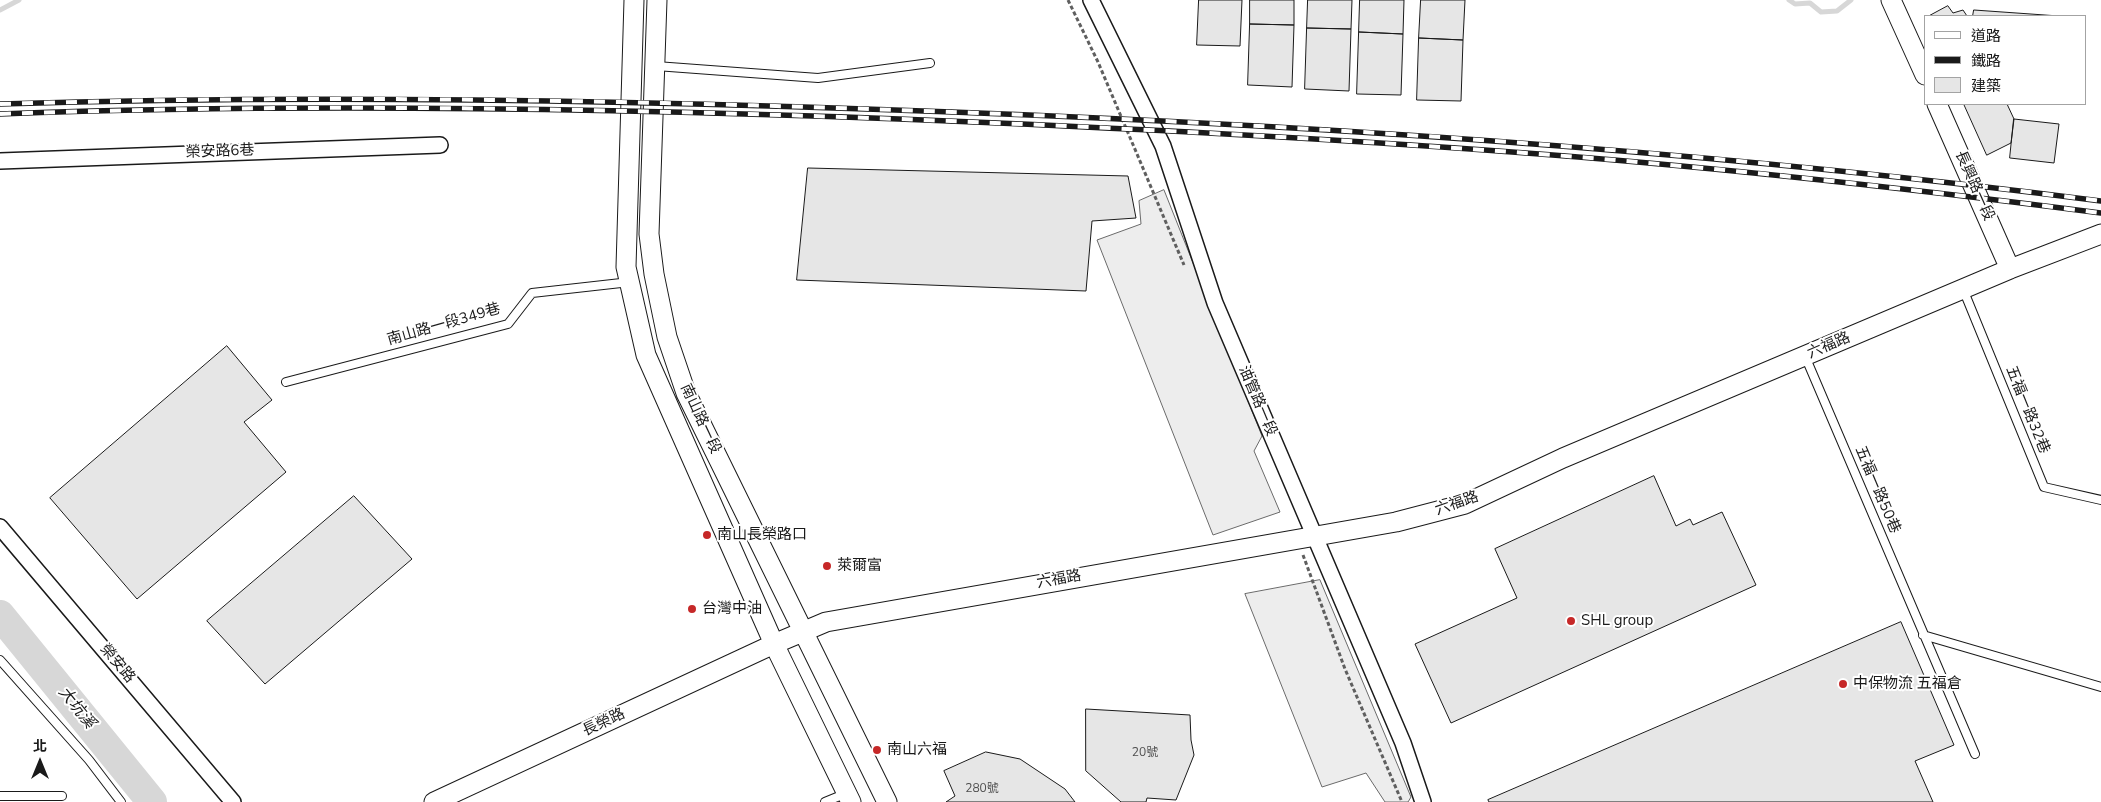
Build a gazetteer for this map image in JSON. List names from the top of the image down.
{
  "streets": {
    "street": [
      "榮安路6巷",
      "長興路一段",
      "六福路",
      "油管路一段",
      "南山路一段",
      "榮安路",
      "長榮路"
    ],
    "lane": ["南山路一段349巷", "五福一路32巷", "五福一路50巷"]
  },
  "crossings": [
    ["長興路一段", "六福路"],
    ["南山路一段349巷", "南山路一段"],
    ["六福路", "油管路一段"],
    ["六福路", "五福一路32巷"],
    ["六福路", "南山路一段"],
    ["六福路", "五福一路50巷"],
    ["六福路", "長榮路"],
    ["南山路一段", "長榮路"]
  ],
  "water": ["大坑溪"],
  "places": [
    "南山長榮路口",
    "萊爾富",
    "台灣中油",
    "SHL group",
    "中保物流 五福倉",
    "南山六福"
  ],
  "house_numbers": ["20號", "280號"],
  "legend": ["道路", "鐵路", "建築"],
  "north": "top"
}
